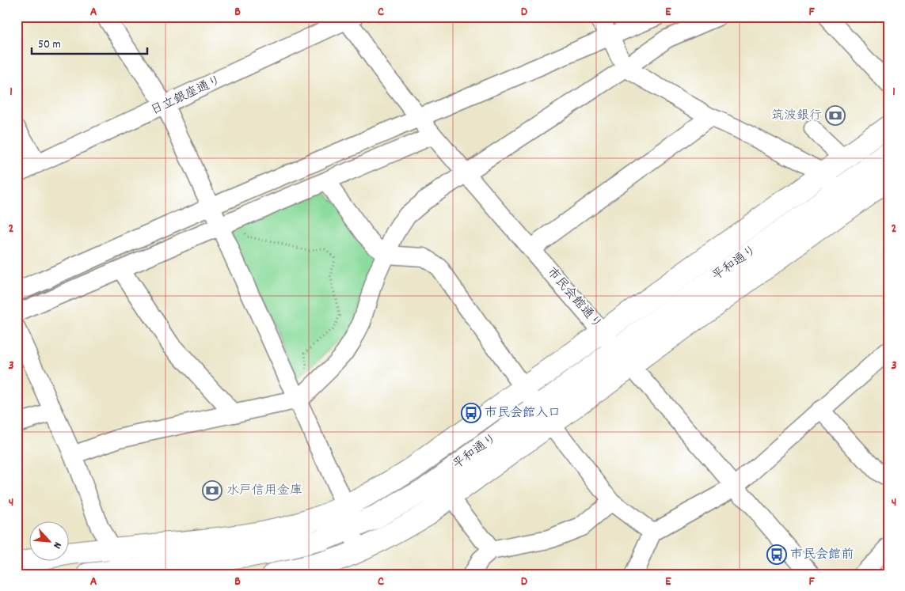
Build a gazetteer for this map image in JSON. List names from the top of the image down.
{
  "streets": {
    "main road": ["平和通り"],
    "street": ["日立銀座通り", "市民会館通り"]
  },
  "crossings": [
    ["日立銀座通り", "市民会館通り"],
    ["平和通り", "市民会館通り"]
  ],
  "places": {
    "bank": ["筑波銀行", "水戸信用金庫"],
    "bus stop": ["市民会館入口", "市民会館前"]
  },
  "scale_bar": "50 m",
  "north": "bottom right",
  "grid": {
    "columns": [
      "A",
      "B",
      "C",
      "D",
      "E",
      "F"
    ],
    "rows": [
      "1",
      "2",
      "3",
      "4"
    ]
  }
}
